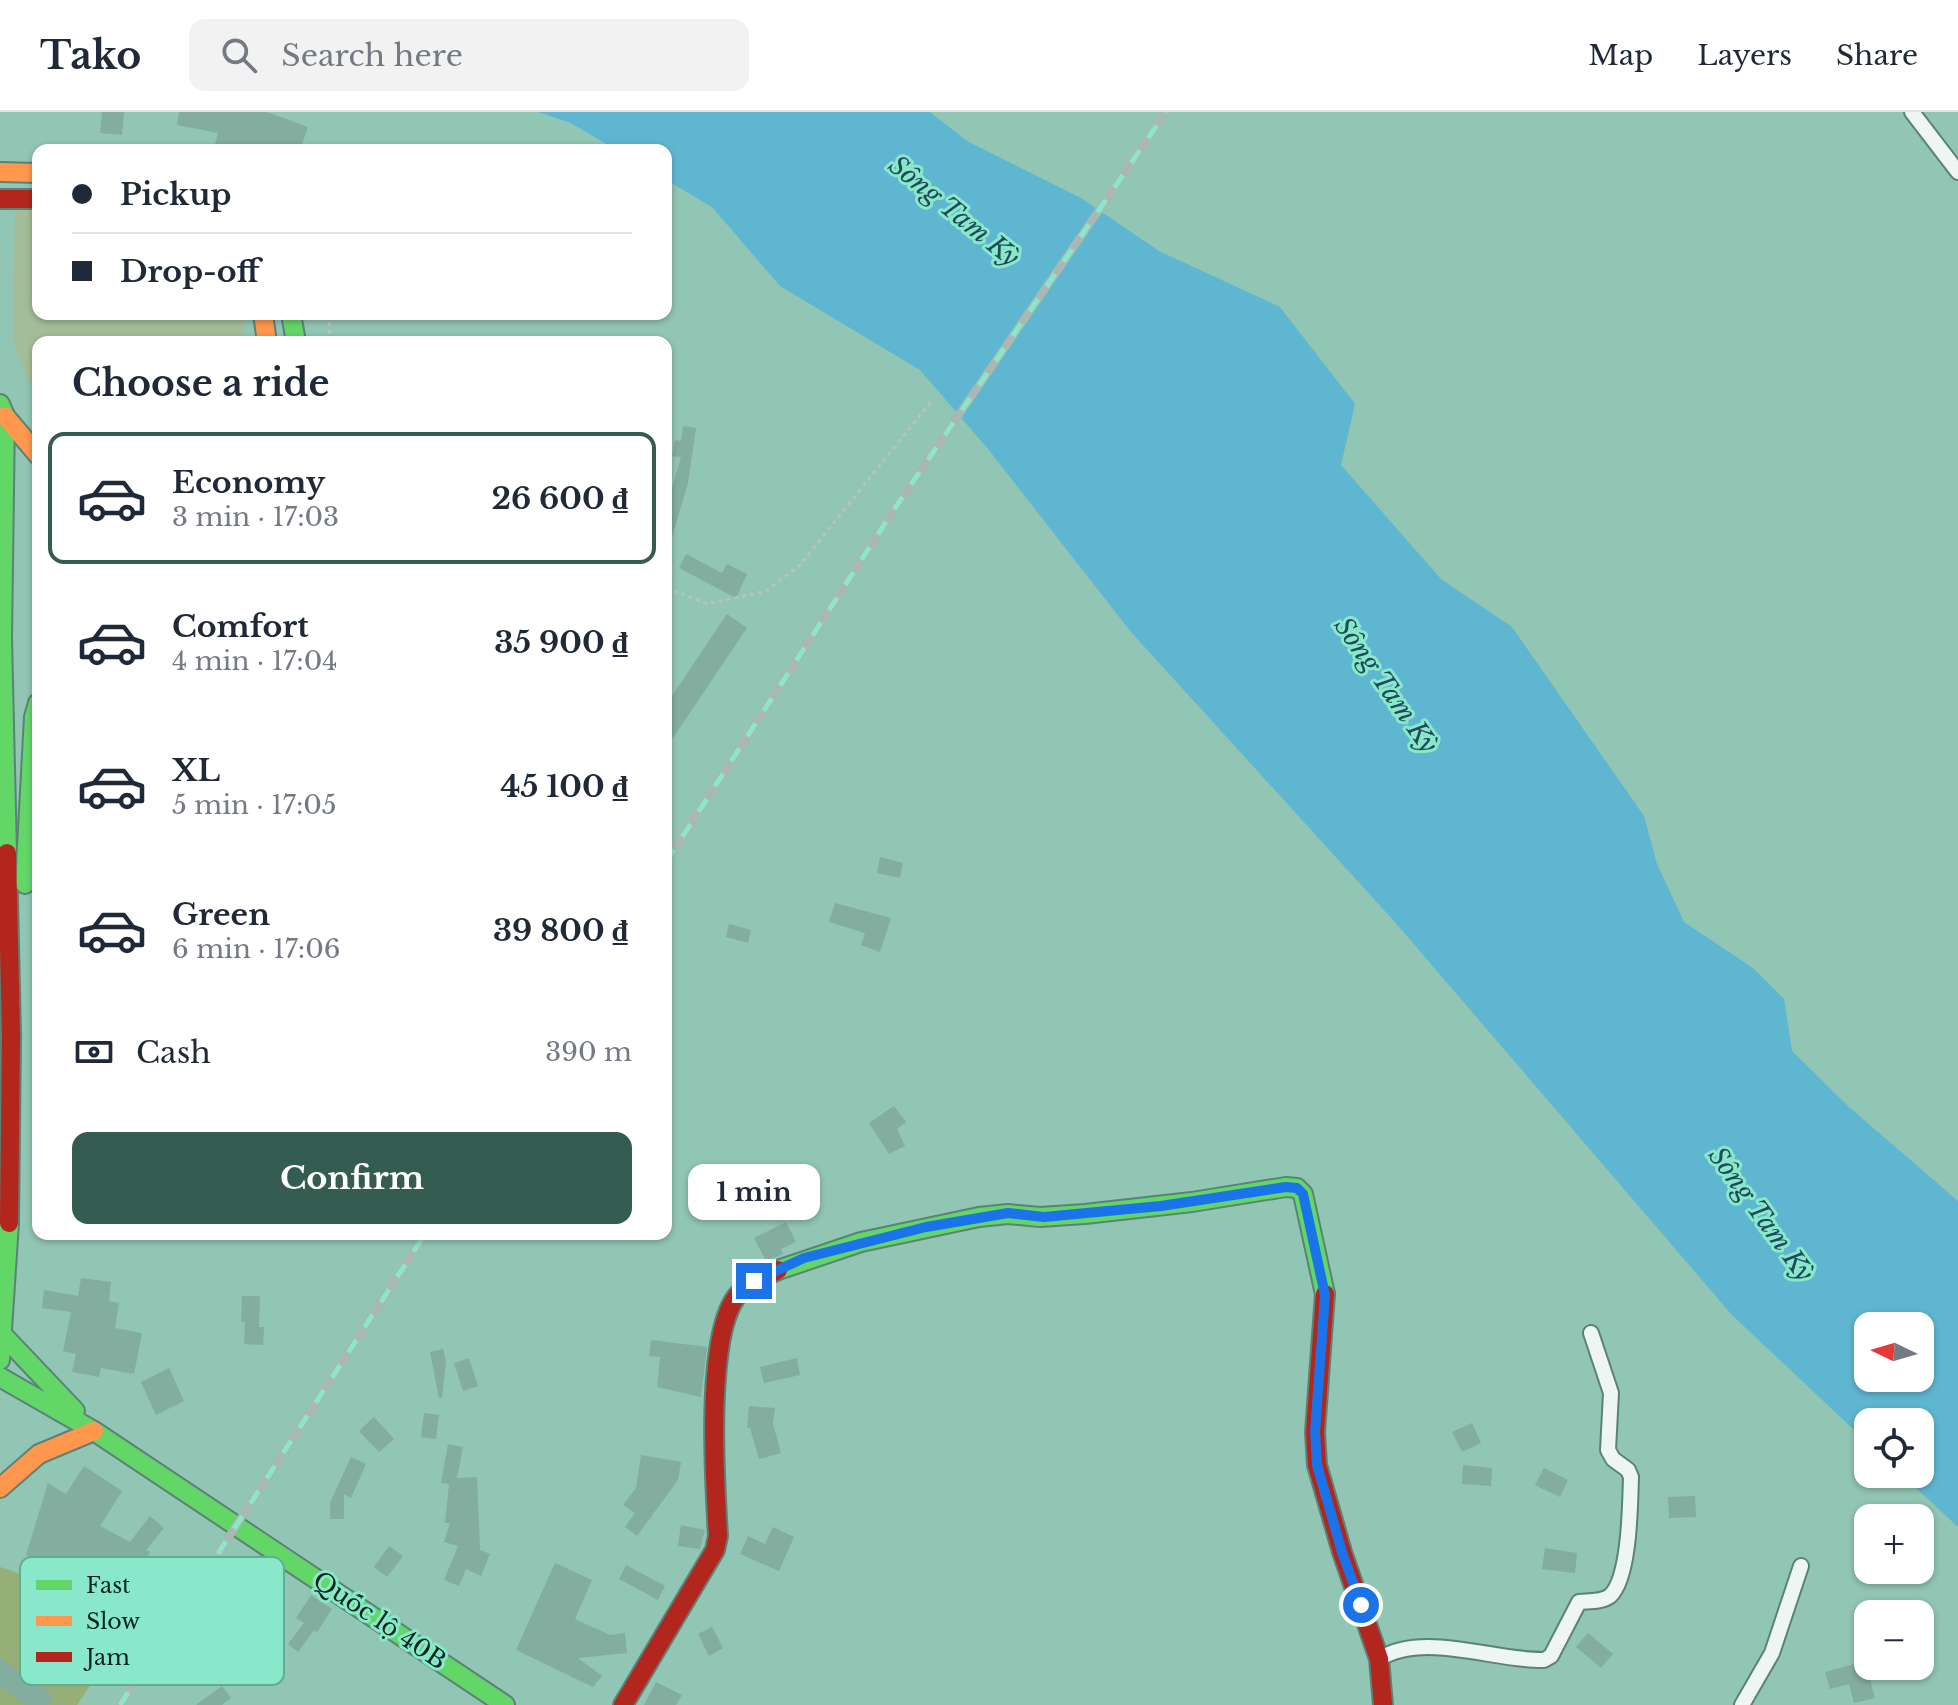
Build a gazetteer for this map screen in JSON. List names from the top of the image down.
{
  "streets": {
    "main road": ["Quốc lộ 40B"]
  },
  "water": ["Sông Tam Kỳ"],
  "legend": ["Fast", "Slow", "Jam"],
  "north": "left",
  "page": {
    "header": "Tako",
    "search": "Search here",
    "nav": ["Map", "Layers", "Share"],
    "banner": ["Pickup", "Drop-off"],
    "heading": "Choose a ride",
    "list": [
      {
        "name": "Economy",
        "note": "3 min · 17:03",
        "value": "26 600 ₫"
      },
      {
        "name": "Comfort",
        "note": "4 min · 17:04",
        "value": "35 900 ₫"
      },
      {
        "name": "XL",
        "note": "5 min · 17:05",
        "value": "45 100 ₫"
      },
      {
        "name": "Green",
        "note": "6 min · 17:06",
        "value": "39 800 ₫"
      }
    ],
    "pay": ["Cash", "390 m"],
    "buttons": "Confirm",
    "bubble": "1 min",
    "map_buttons": ["+", "−"]
  }
}
